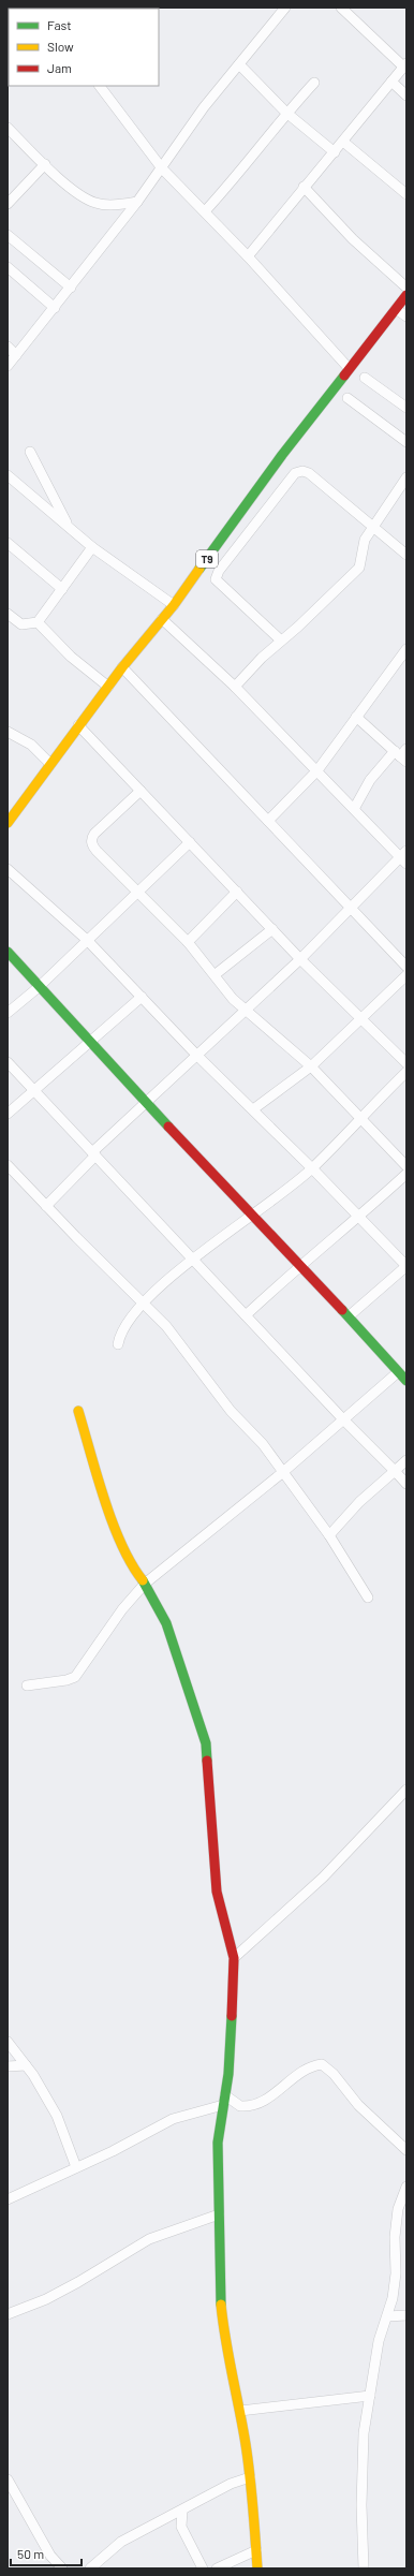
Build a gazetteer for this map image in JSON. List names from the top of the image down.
{
  "streets": {
    "main road": ["T9"]
  },
  "legend": ["Fast", "Slow", "Jam"],
  "scale_bar": "50 m"
}
